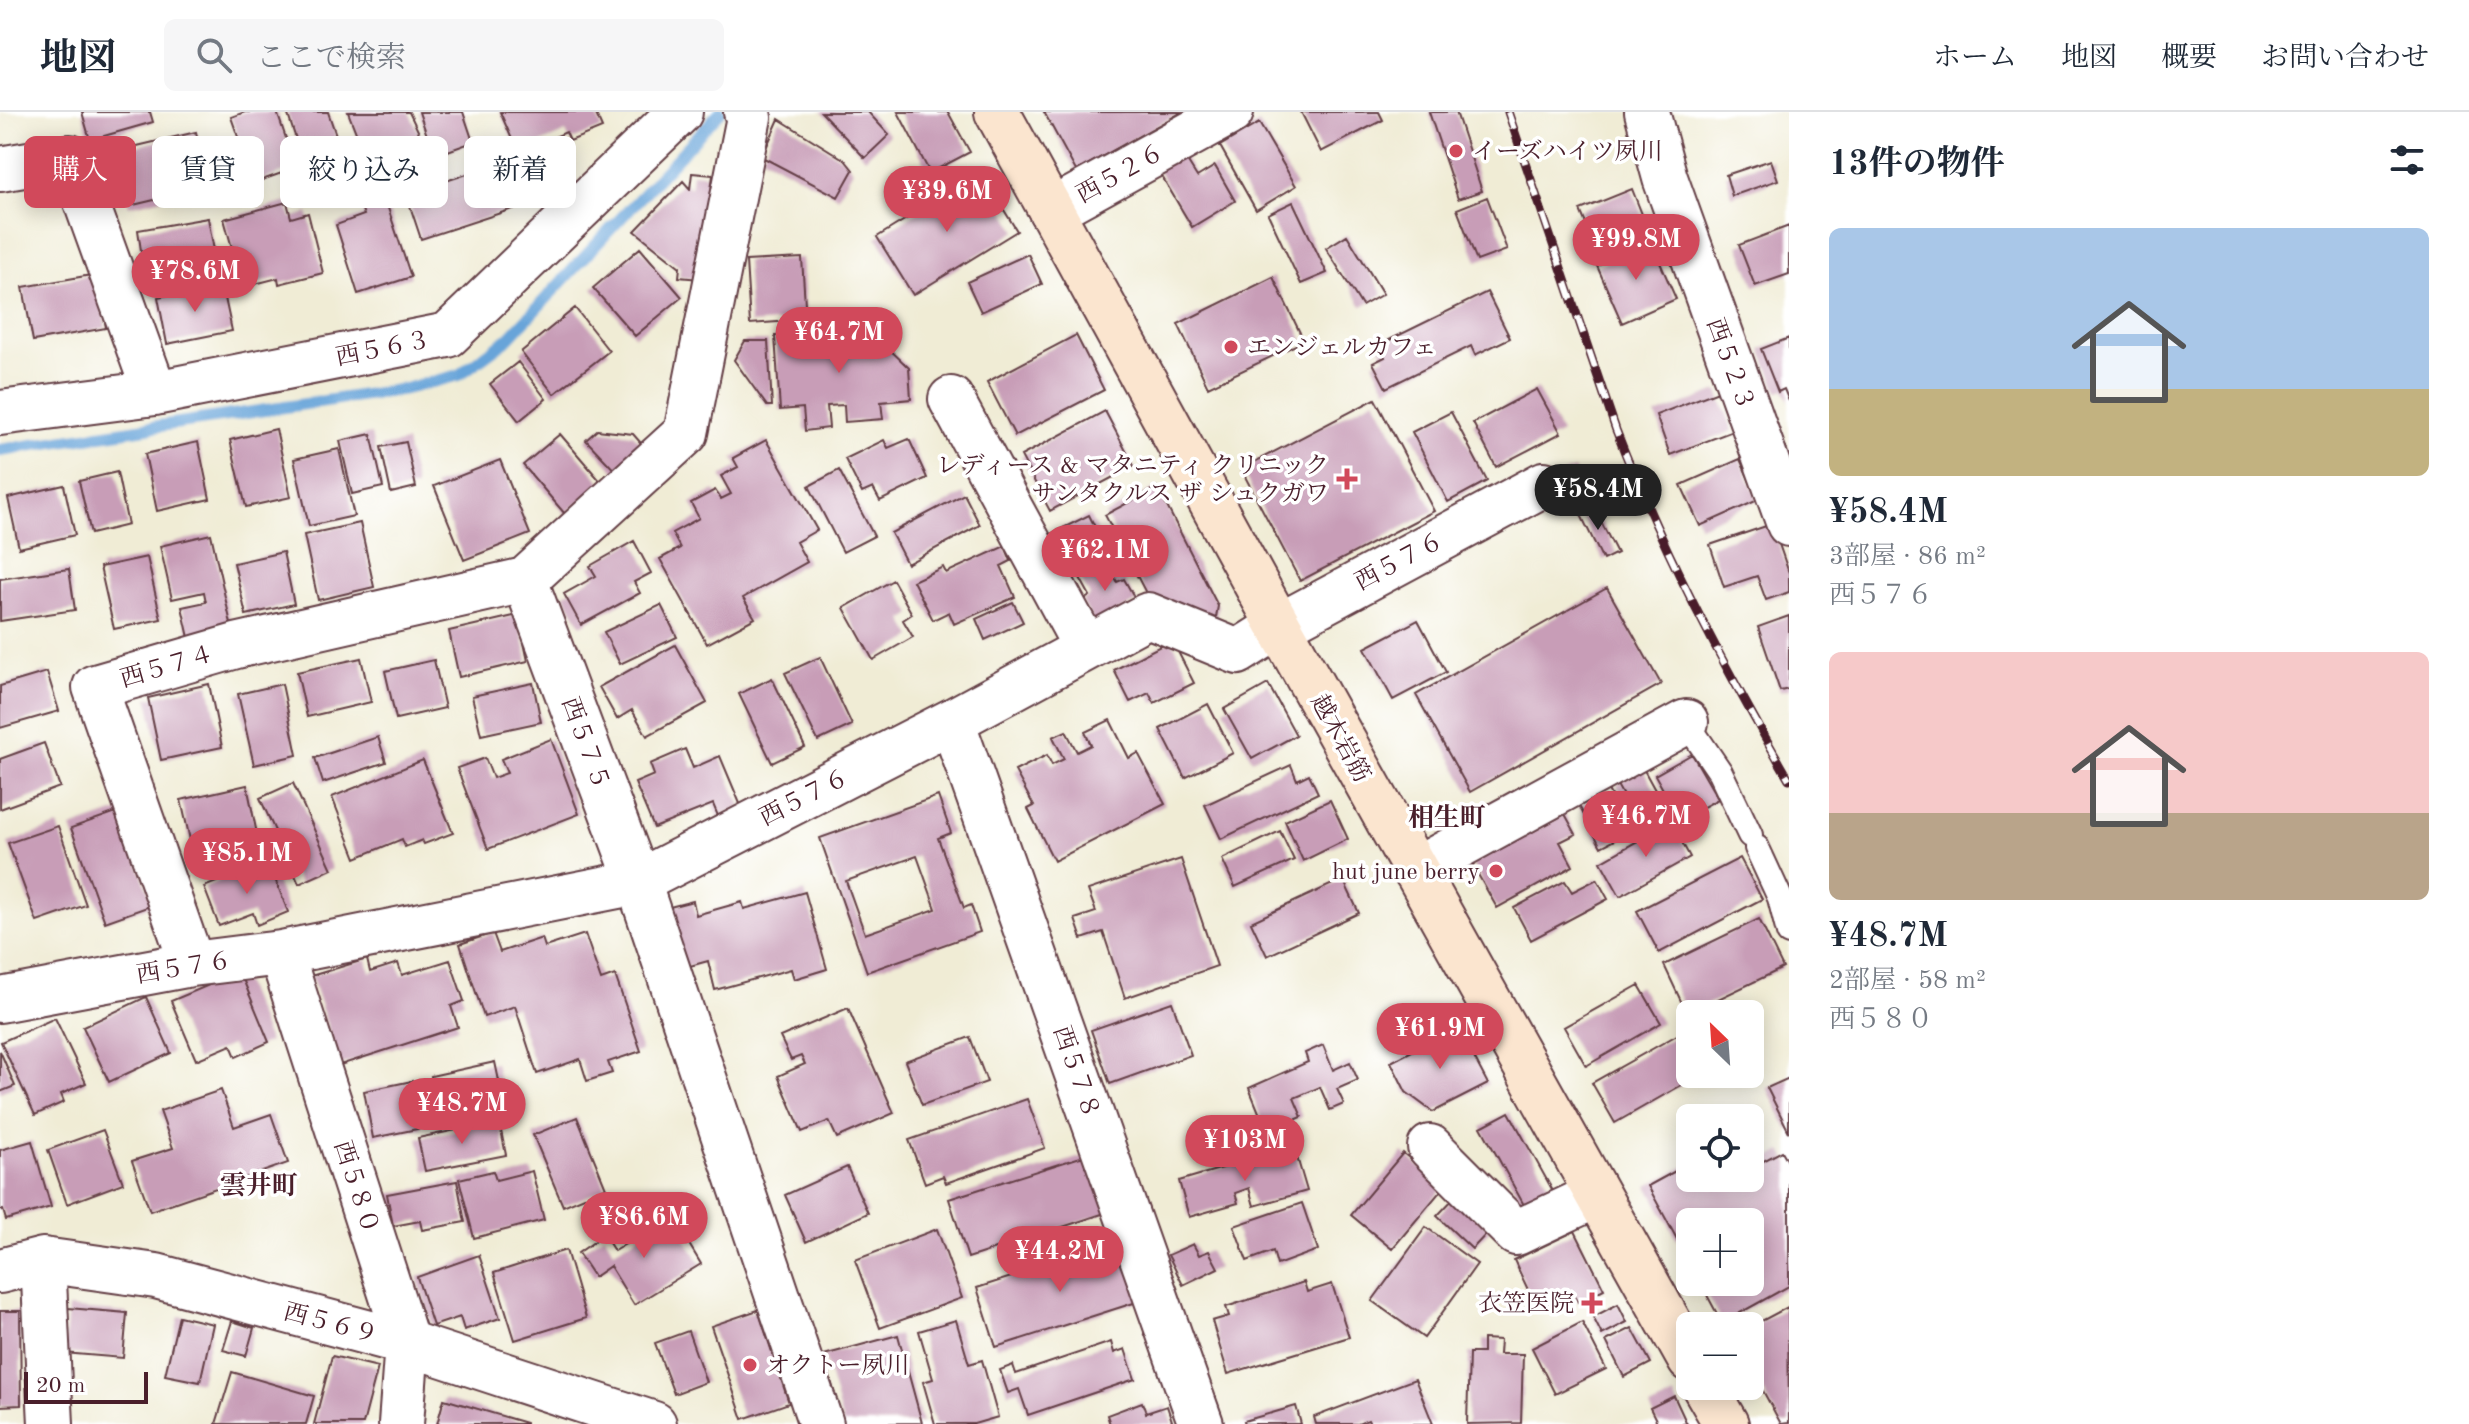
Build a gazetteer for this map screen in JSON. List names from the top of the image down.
{
  "streets": {
    "street": [
      "西５２６",
      "西５６３",
      "西５２３",
      "西５７６",
      "西５７４",
      "越木岩筋",
      "西５７５",
      "西５７８",
      "西５８０",
      "西５６９"
    ]
  },
  "crossings": [
    ["西５２６", "越木岩筋"],
    ["西５７６", "西５７４"],
    ["西５７６", "越木岩筋"],
    ["西５７６", "西５７５"],
    ["西５７６", "西５７８"],
    ["西５７６", "西５８０"],
    ["西５７４", "西５７５"],
    ["西５８０", "西５６９"]
  ],
  "districts": ["相生町", "雲井町"],
  "places": {
    "other": [
      "イーズハイツ夙川",
      "エンジェルカフェ",
      "hut june berry",
      "オクトー夙川"
    ],
    "health": ["レディース & マタニティ クリニック サンタクルス ザ シュクガワ", "衣笠医院"]
  },
  "scale_bar": "20 m",
  "north": "top left",
  "page": {
    "header": "地図",
    "search": "ここで検索",
    "nav": [
      "ホーム",
      "地図",
      "概要",
      "お問い合わせ"
    ],
    "heading": "13件の物件",
    "chip": [
      "購入",
      "賃貸",
      "絞り込み",
      "新着"
    ],
    "price": [
      "¥39.6M",
      "¥99.8M",
      "¥78.6M",
      "¥64.7M",
      "¥58.4M",
      "¥62.1M",
      "¥46.7M",
      "¥85.1M",
      "¥61.9M",
      "¥48.7M",
      "¥103M",
      "¥86.6M",
      "¥44.2M"
    ],
    "list": [
      {
        "name": "¥58.4M",
        "note": "3部屋 · 86 m² · 西５７６"
      },
      {
        "name": "¥48.7M",
        "note": "2部屋 · 58 m² · 西５８０"
      }
    ],
    "map_buttons": ["+", "−"],
    "scale": "20 m"
  }
}
